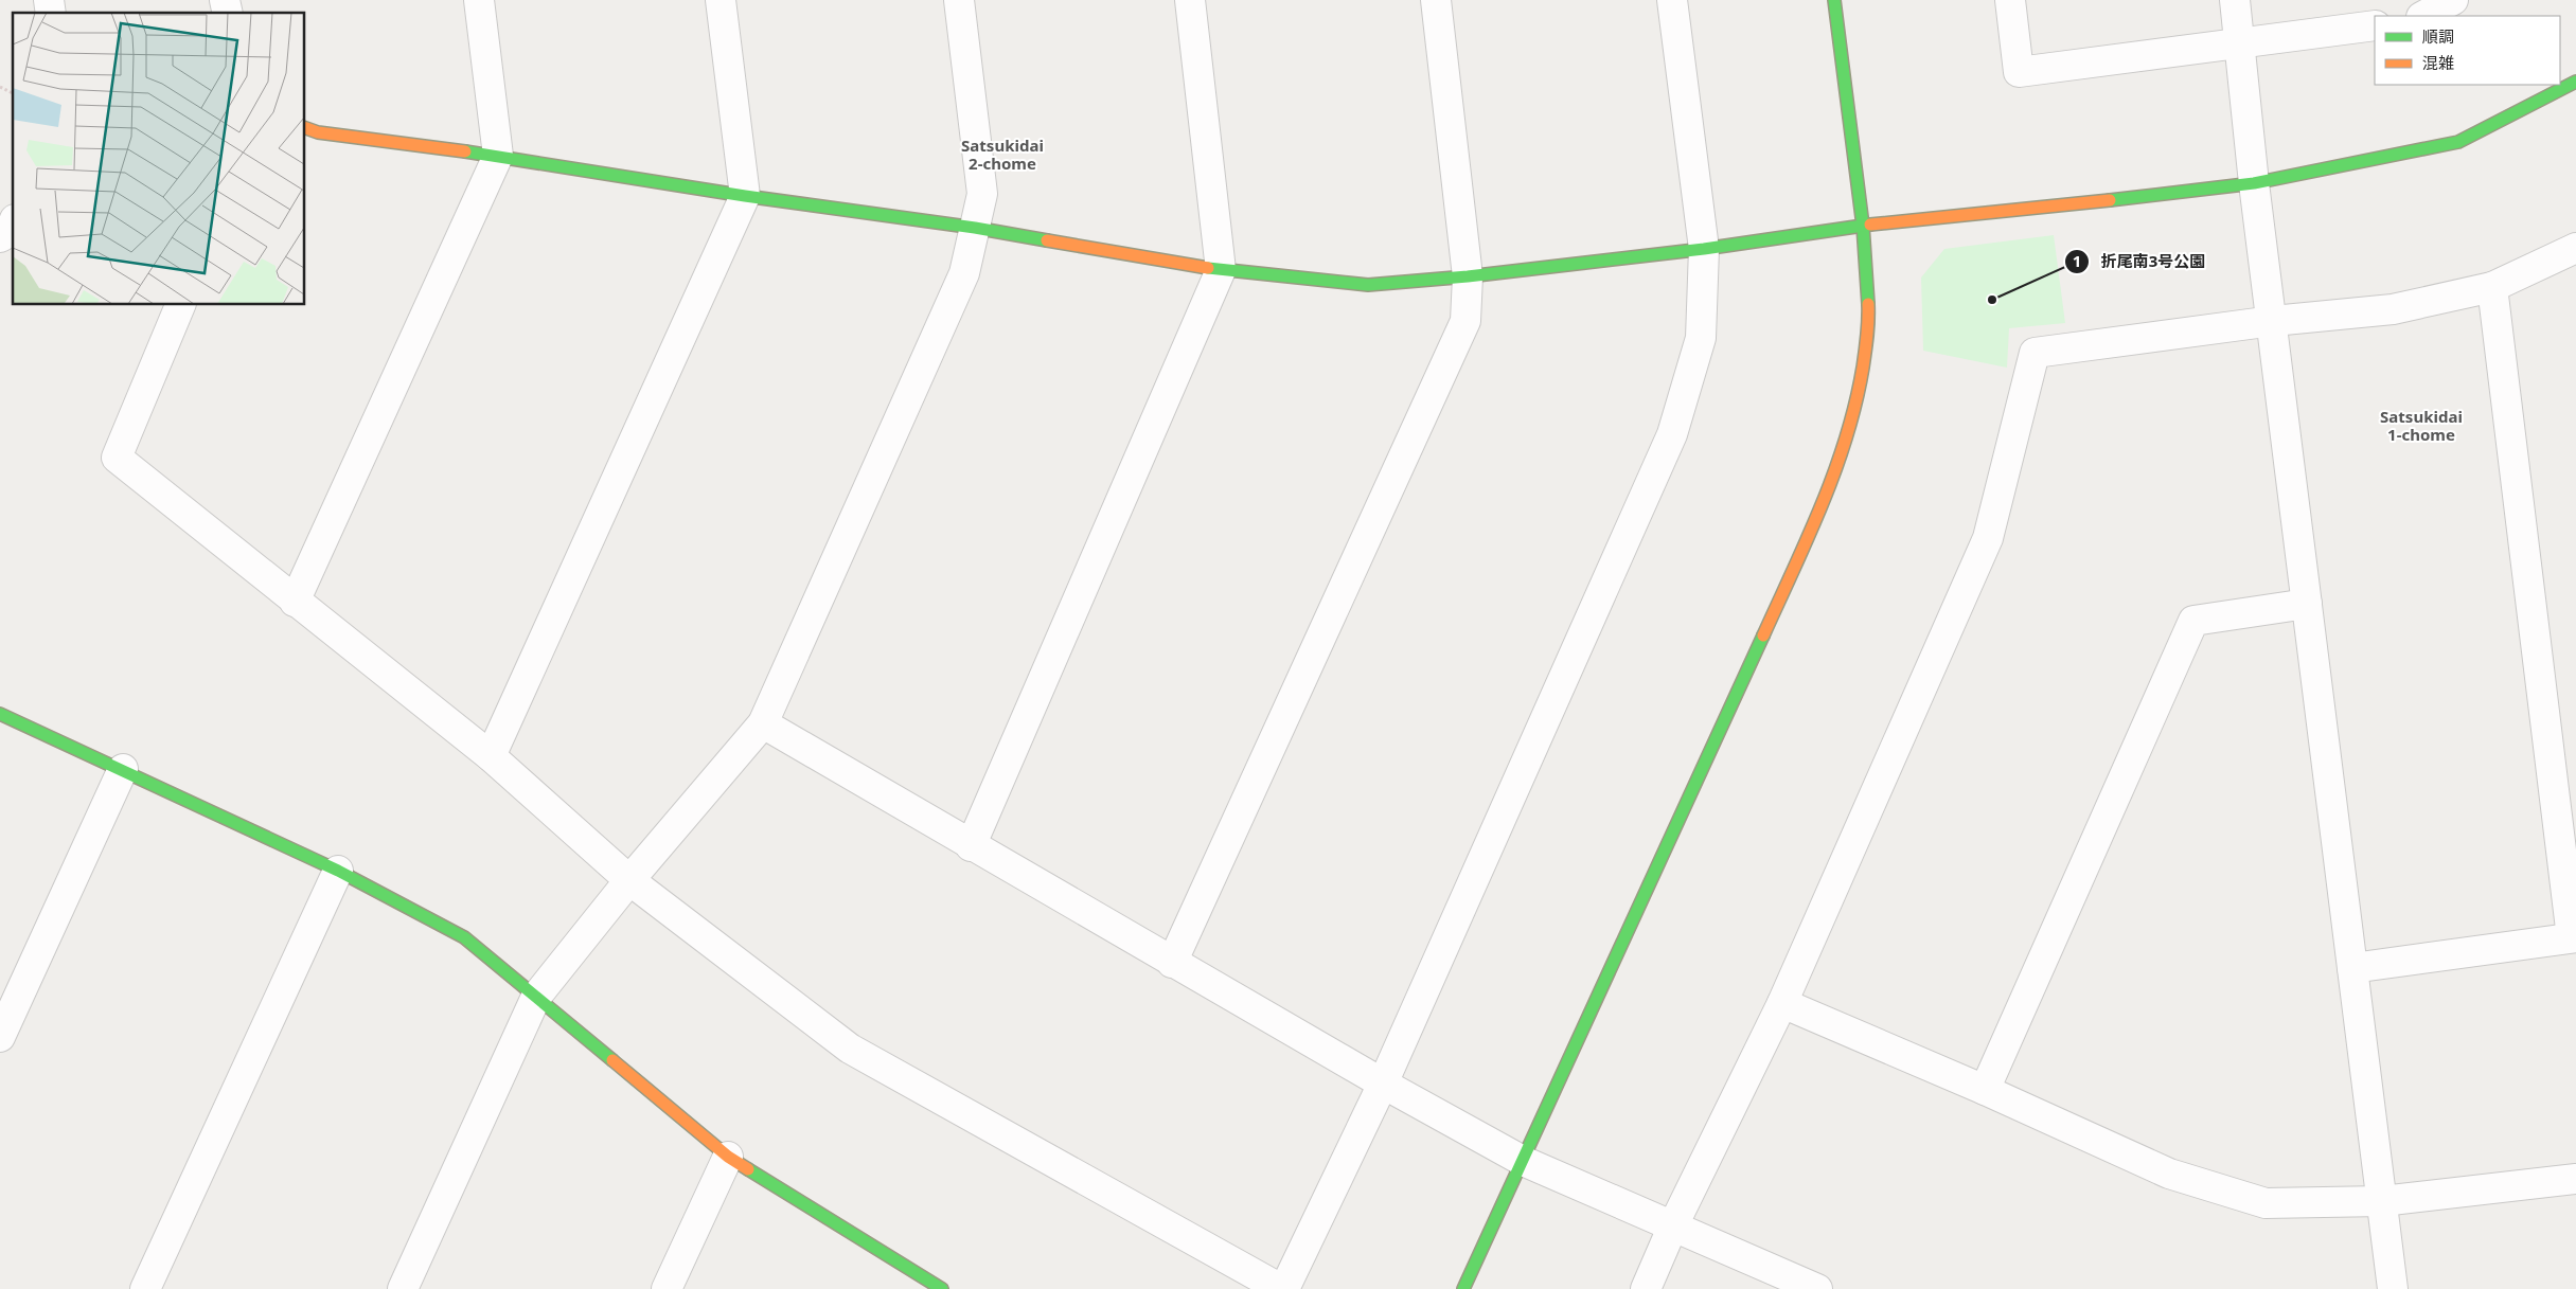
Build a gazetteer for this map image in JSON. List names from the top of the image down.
{
  "districts": ["Satsukidai 2-chome", "Satsukidai 1-chome"],
  "places": ["折尾南3号公園"],
  "legend": ["順調", "混雑"]
}
